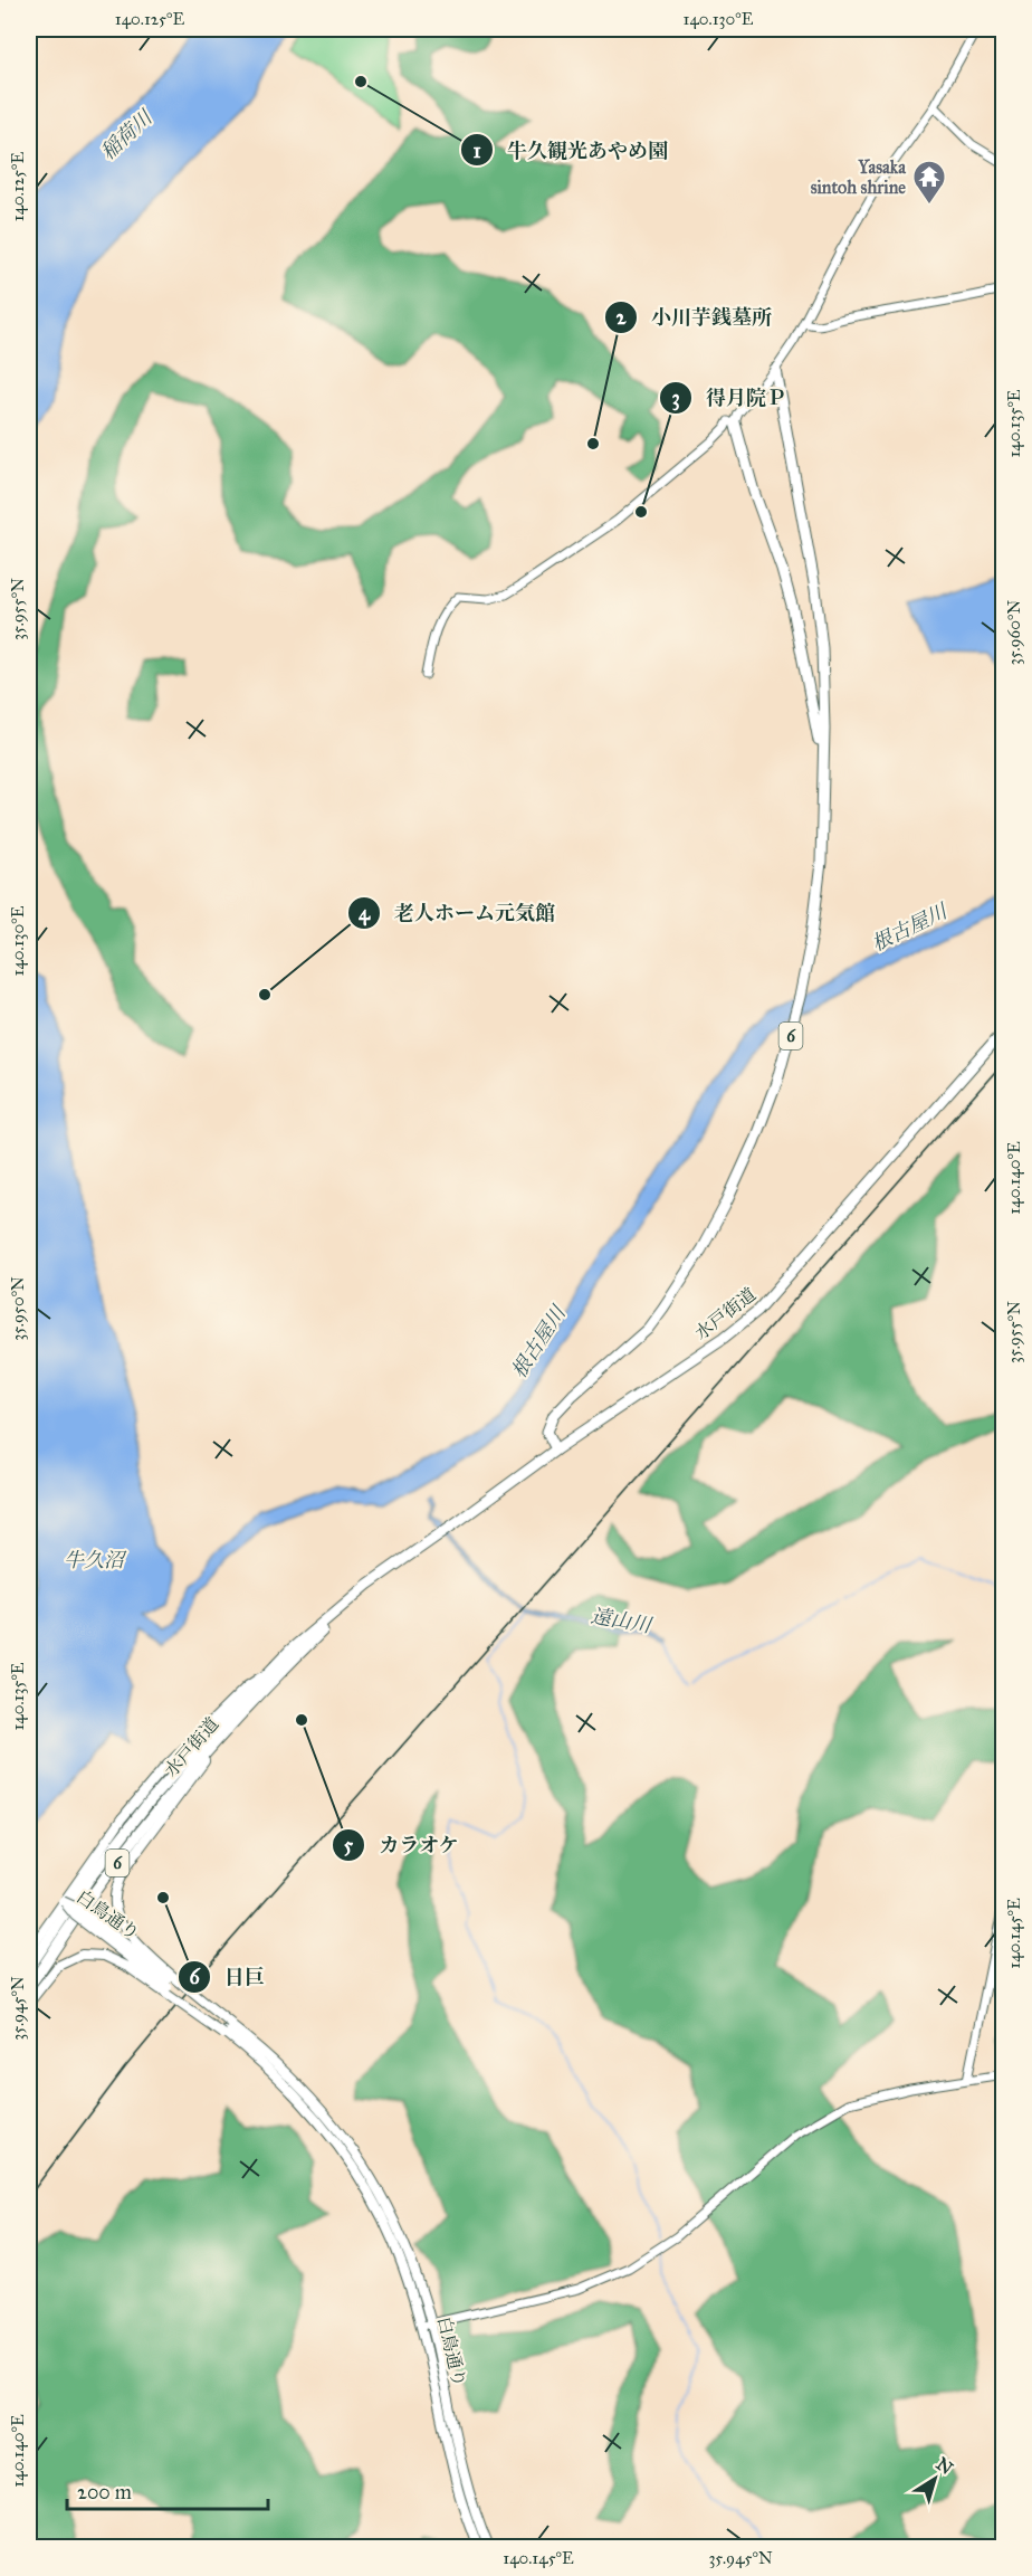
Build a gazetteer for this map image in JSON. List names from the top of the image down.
{
  "streets": {
    "highway": ["6", "水戸街道"],
    "main road": ["白鳥通り"]
  },
  "crossings": [
    ["6", "水戸街道"]
  ],
  "water": [
    "稲荷川",
    "根古屋川",
    "牛久沼",
    "遠山川"
  ],
  "places": {
    "other": [
      "牛久観光あやめ園",
      "小川芋銭墓所",
      "得月院Ｐ",
      "老人ホーム元気館",
      "カラオケ",
      "日巨"
    ],
    "temple": ["Yasaka sintoh shrine"]
  },
  "scale_bar": "200 m",
  "north": "top right",
  "coordinates": [
    "140.125°E",
    "140.130°E",
    "140.135°E",
    "35.955°N",
    "35.960°N",
    "140.140°E",
    "35.950°N",
    "140.145°E",
    "35.945°N"
  ]
}
